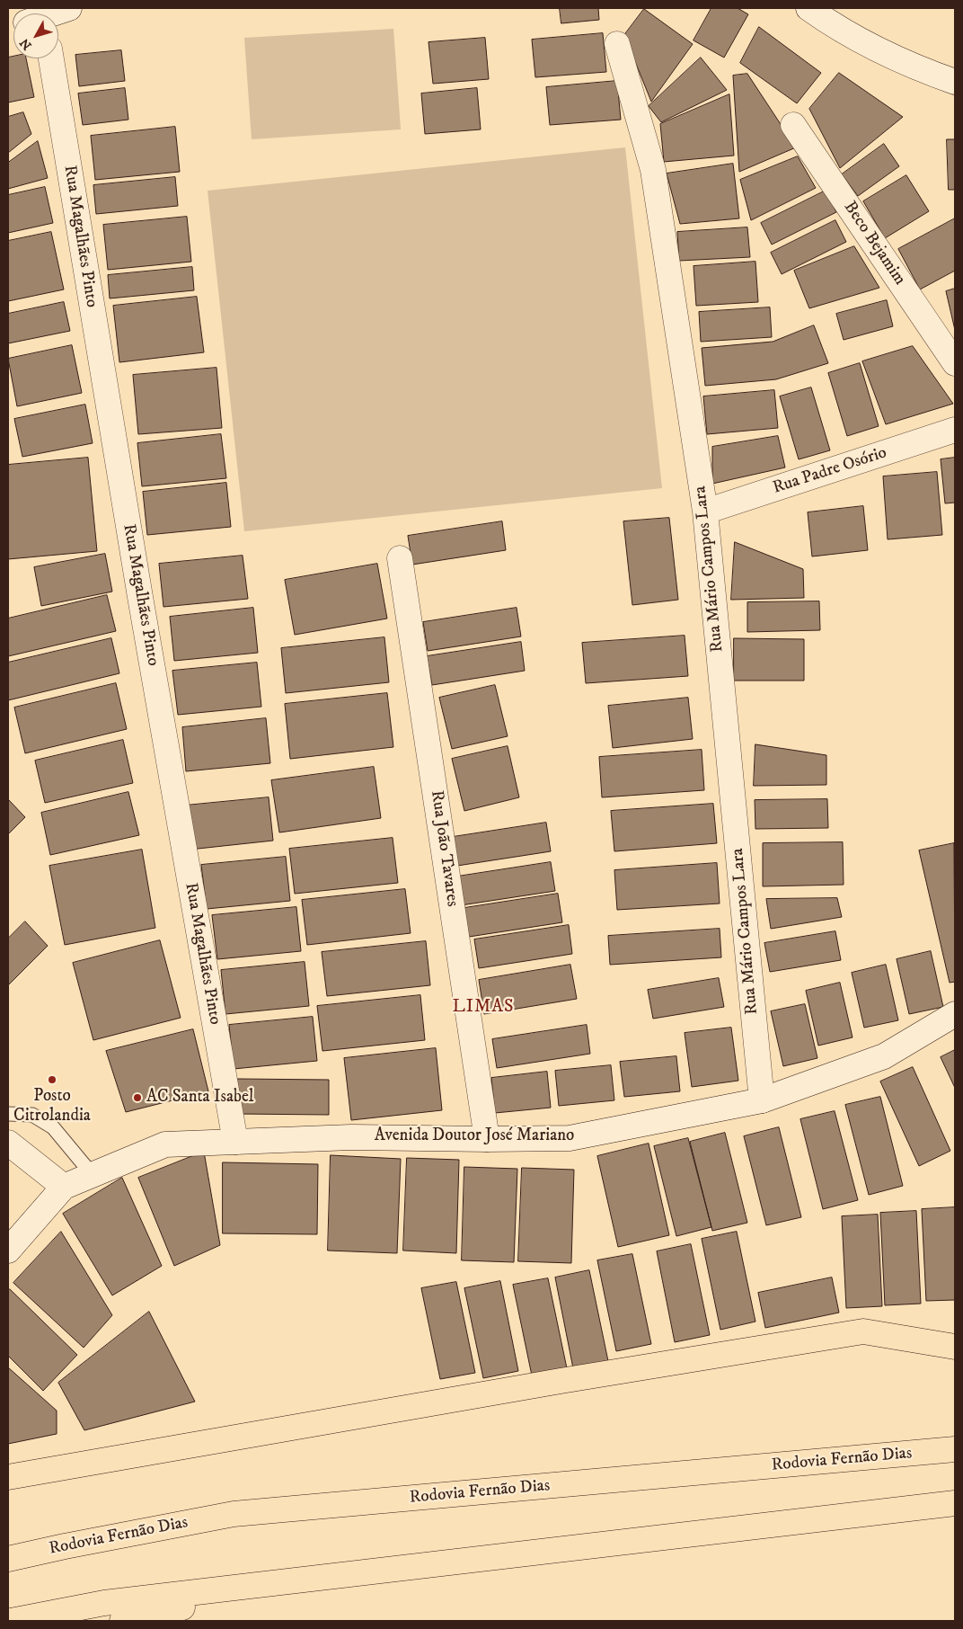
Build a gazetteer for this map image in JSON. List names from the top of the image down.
{
  "streets": {
    "highway": ["Rodovia Fernão Dias"],
    "street": [
      "Rua Magalhães Pinto",
      "Beco Bejamim",
      "Rua Padre Osório",
      "Rua Mário Campos Lara",
      "Rua João Tavares",
      "Avenida Doutor José Mariano"
    ]
  },
  "crossings": [
    ["Rua Magalhães Pinto", "Avenida Doutor José Mariano"],
    ["Rua Padre Osório", "Rua Mário Campos Lara"],
    ["Rua Mário Campos Lara", "Avenida Doutor José Mariano"],
    ["Rua João Tavares", "Avenida Doutor José Mariano"]
  ],
  "districts": ["LIMAS"],
  "places": ["Posto Citrolandia", "AC Santa Isabel"],
  "north": "bottom left"
}
